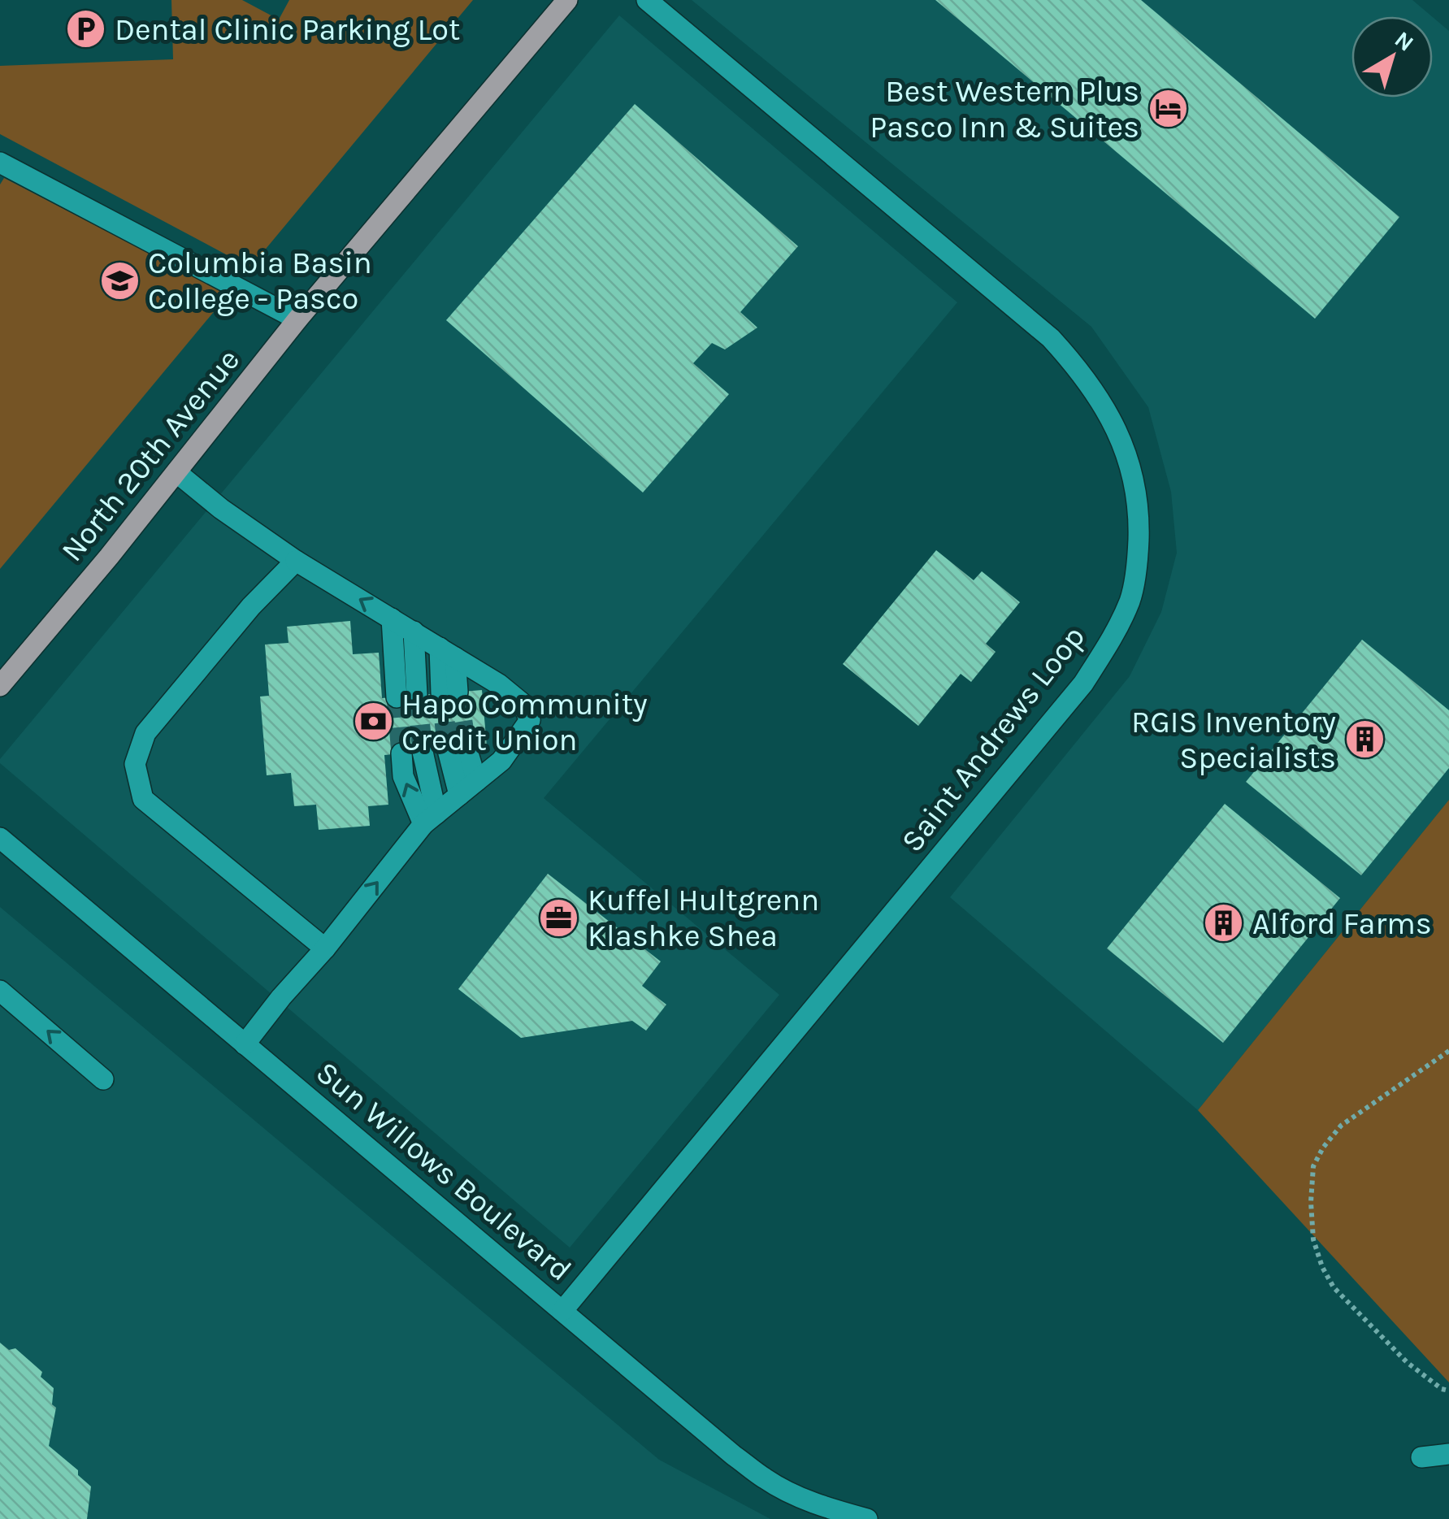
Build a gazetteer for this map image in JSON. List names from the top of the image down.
{
  "streets": {
    "main road": ["North 20th Avenue"],
    "street": ["Saint Andrews Loop", "Sun Willows Boulevard"]
  },
  "crossings": [
    ["Saint Andrews Loop", "Sun Willows Boulevard"]
  ],
  "places": {
    "parking": ["Dental Clinic Parking Lot"],
    "hotel": ["Best Western Plus Pasco Inn & Suites"],
    "school or university": ["Columbia Basin College - Pasco"],
    "bank": ["Hapo Community Credit Union"],
    "building": ["RGIS Inventory Specialists", "Alford Farms"],
    "office": ["Kuffel Hultgrenn Klashke Shea"]
  },
  "north": "top right"
}
